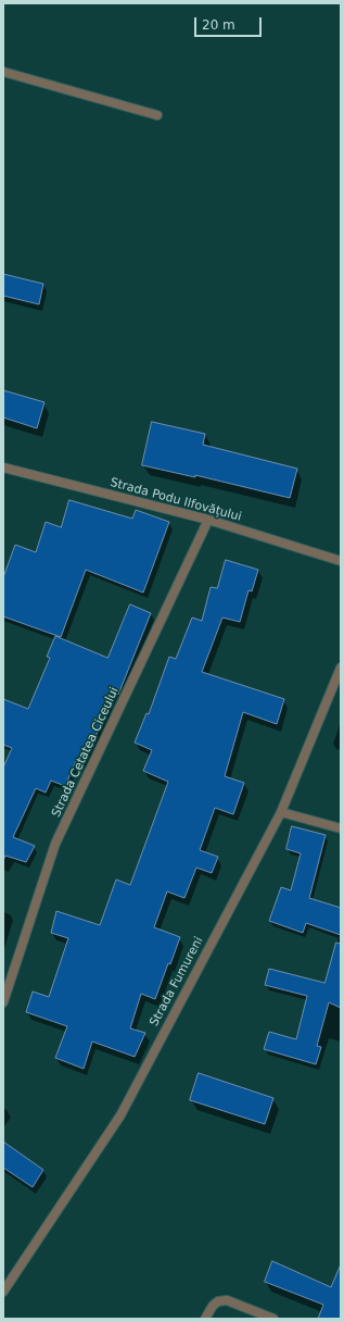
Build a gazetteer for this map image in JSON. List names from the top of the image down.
{
  "streets": {
    "street": ["Strada Podu Ilfovățului", "Strada Cetatea Ciceului", "Strada Fumureni"]
  },
  "crossings": [
    ["Strada Podu Ilfovățului", "Strada Cetatea Ciceului"]
  ],
  "scale_bar": "20 m"
}
